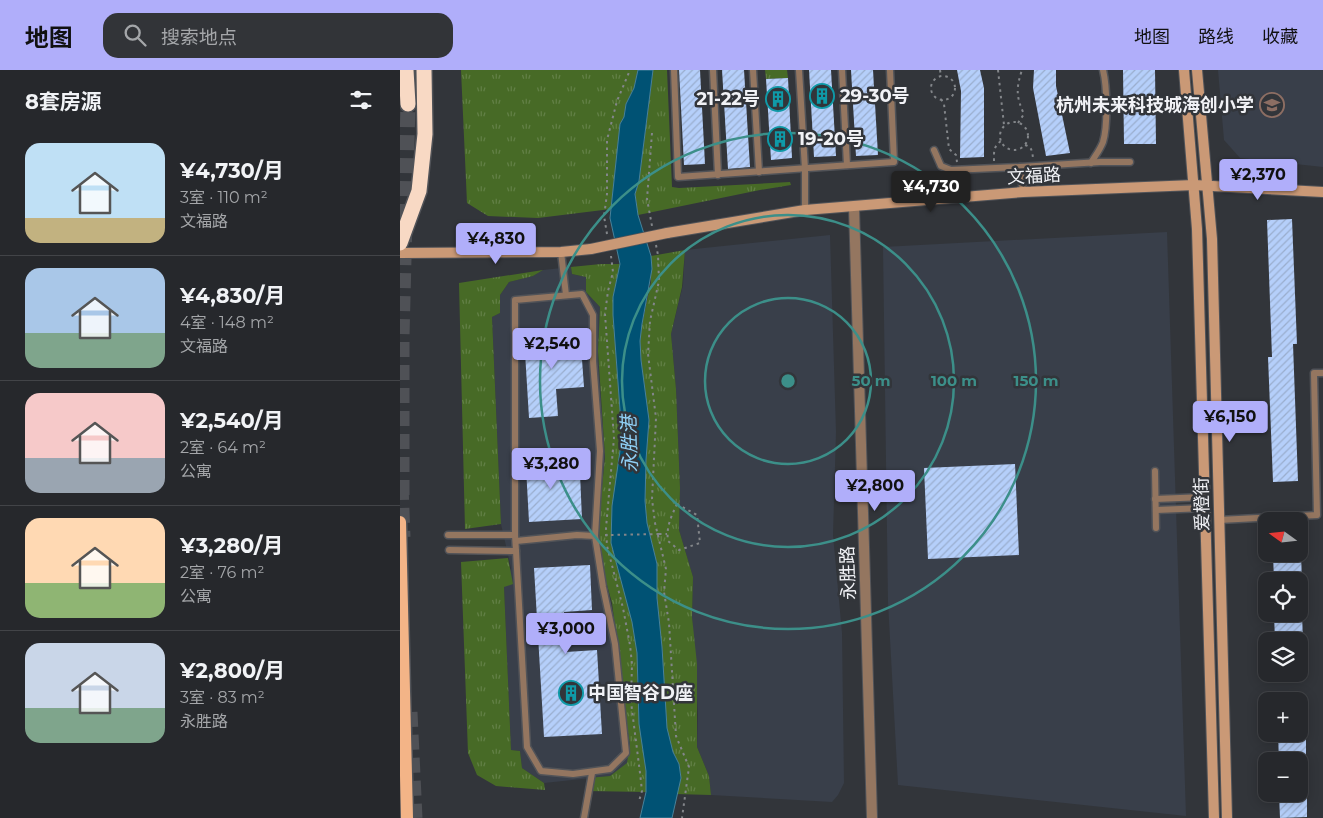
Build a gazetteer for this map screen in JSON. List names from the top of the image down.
{
  "streets": {
    "street": ["文福路", "爱橙街", "永胜路"]
  },
  "crossings": [
    ["文福路", "爱橙街"],
    ["文福路", "永胜路"]
  ],
  "water": ["永胜港"],
  "places": {
    "building": [
      "29-30号",
      "21-22号",
      "19-20号",
      "中国智谷D座"
    ],
    "school or university": ["杭州未来科技城海创小学"]
  },
  "north": "left",
  "page": {
    "header": "地图",
    "search": "搜索地点",
    "nav": ["地图", "路线", "收藏"],
    "heading": "8套房源",
    "list": [
      {
        "name": "¥4,730/月",
        "note": "3室 · 110 m² · 文福路"
      },
      {
        "name": "¥4,830/月",
        "note": "4室 · 148 m² · 文福路"
      },
      {
        "name": "¥2,540/月",
        "note": "2室 · 64 m² · 公寓"
      },
      {
        "name": "¥3,280/月",
        "note": "2室 · 76 m² · 公寓"
      },
      {
        "name": "¥2,800/月",
        "note": "3室 · 83 m² · 永胜路"
      }
    ],
    "price": [
      "¥2,370",
      "¥4,730",
      "¥4,830",
      "¥2,540",
      "¥6,150",
      "¥3,280",
      "¥2,800",
      "¥3,000"
    ],
    "map_buttons": ["+", "−"]
  },
  "rings": ["50 m", "100 m", "150 m"]
}
